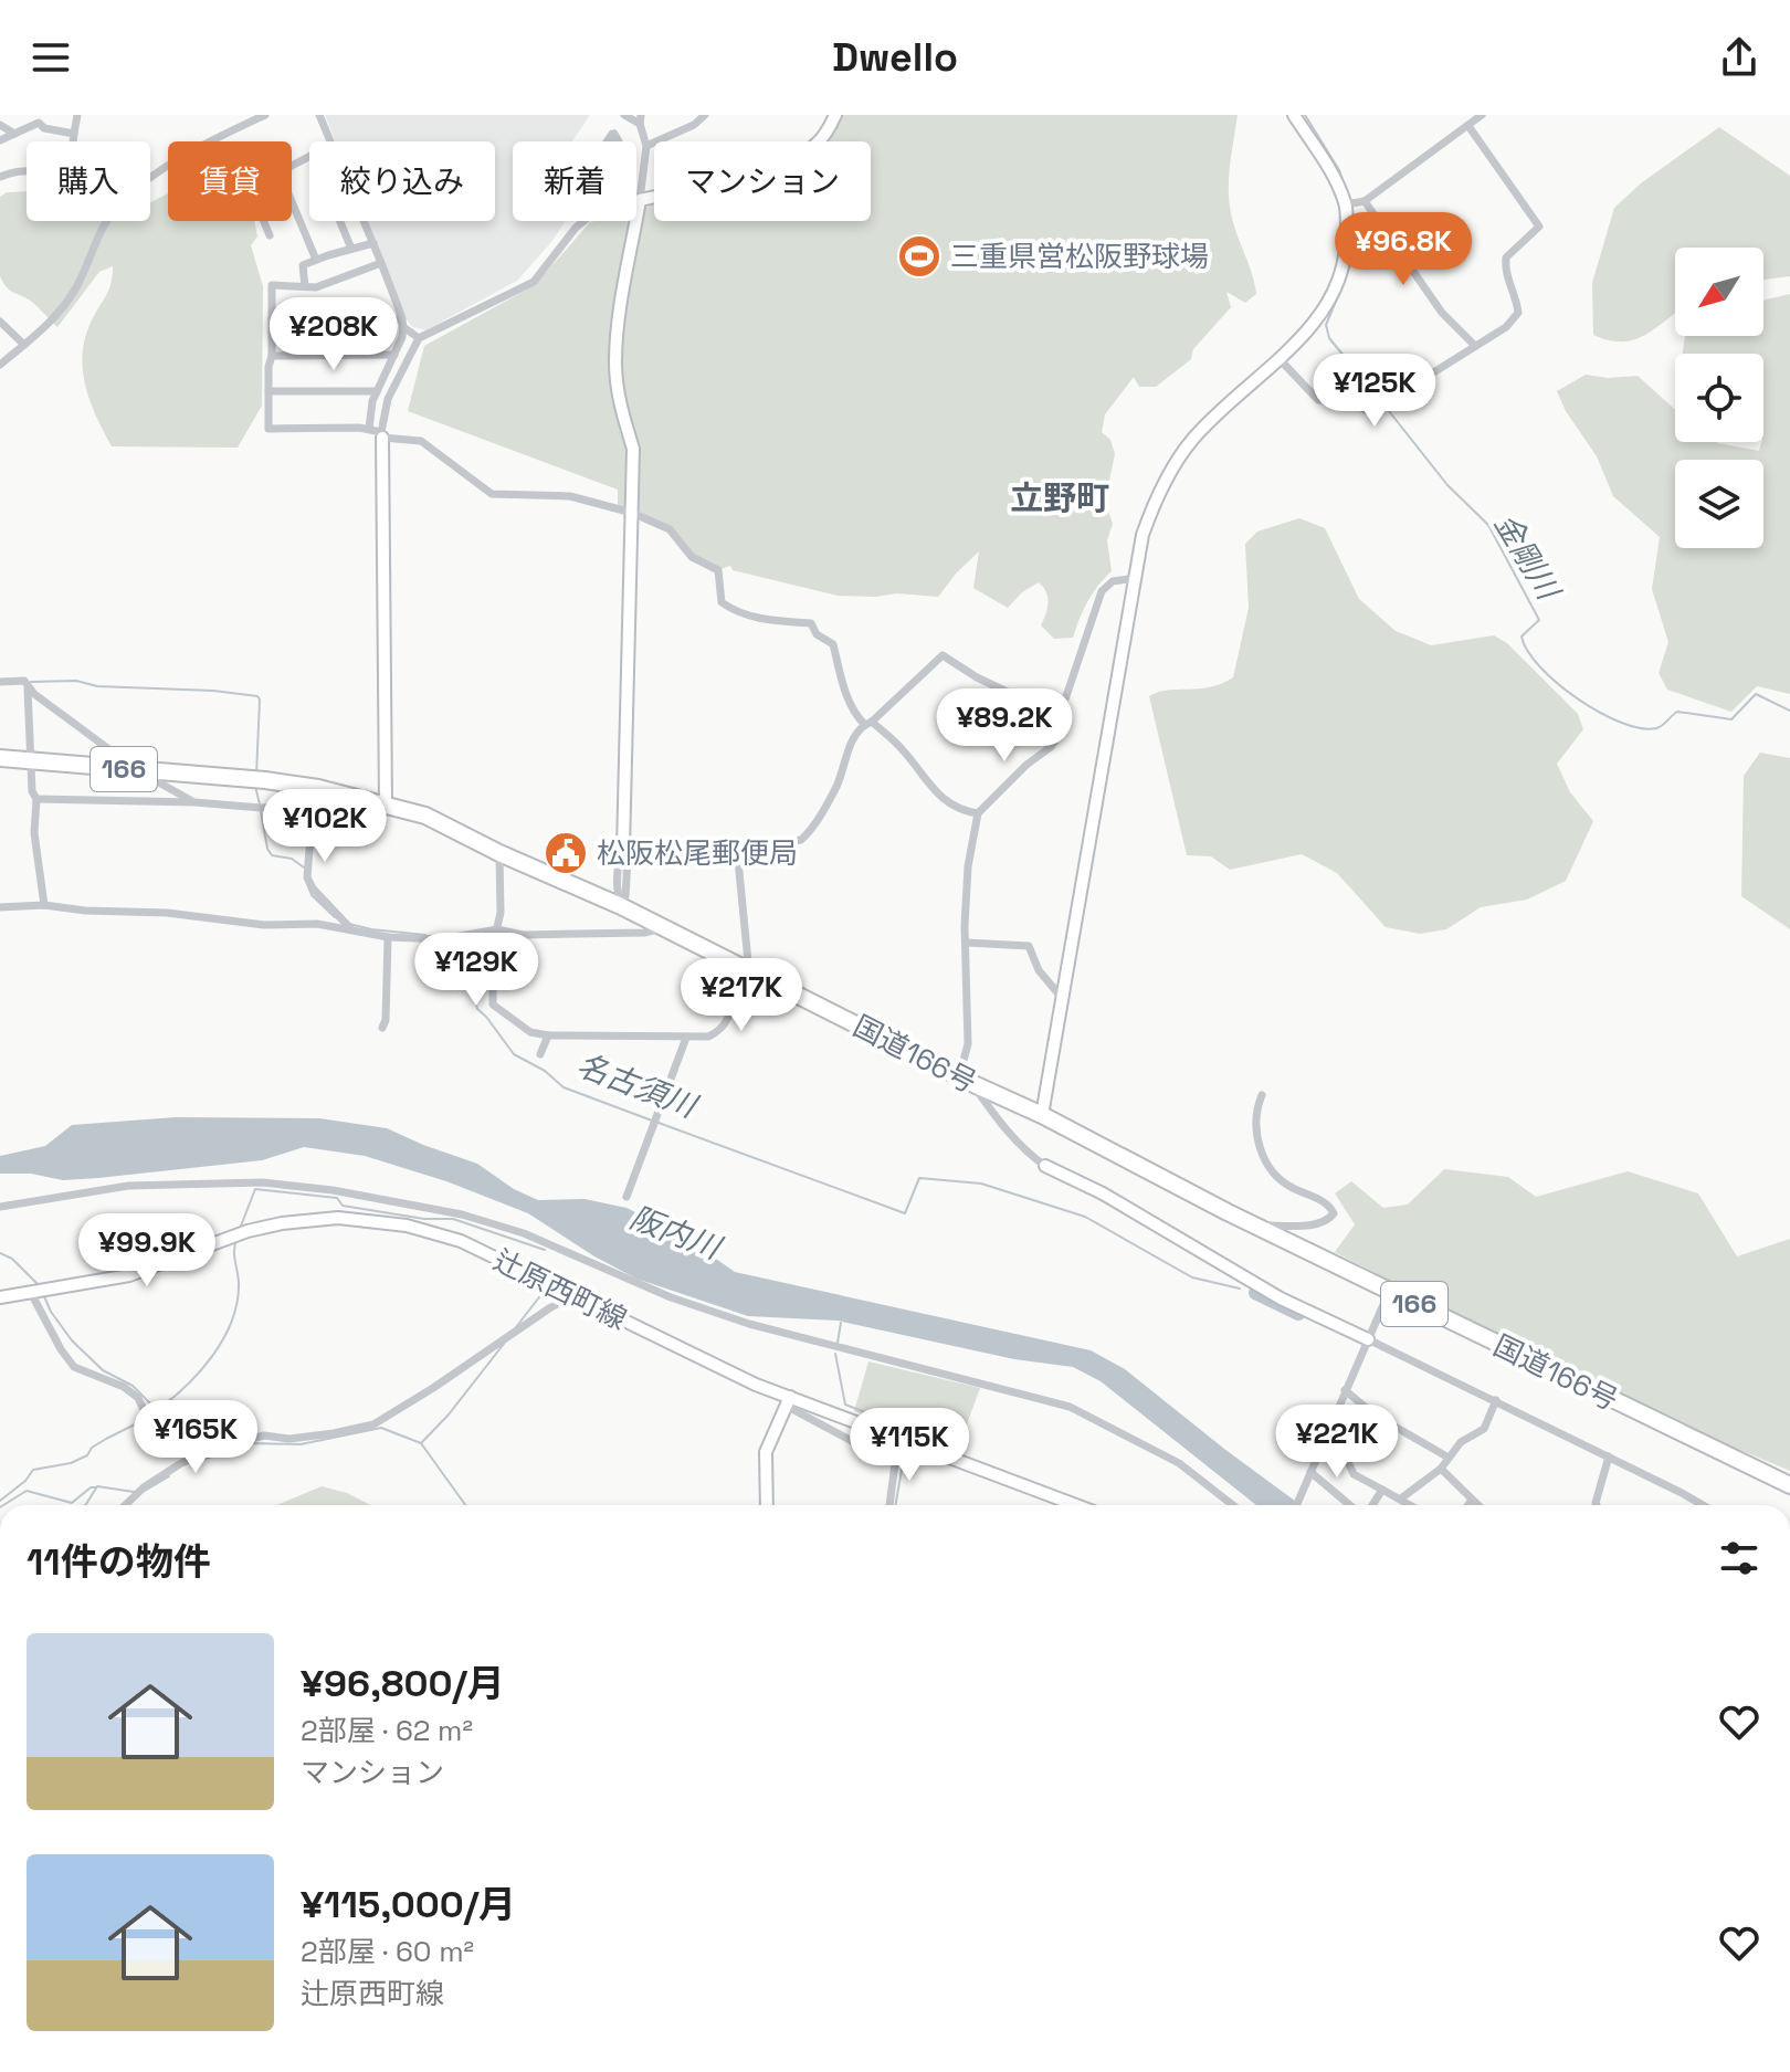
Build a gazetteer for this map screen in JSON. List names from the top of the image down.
{
  "streets": {
    "highway": ["166", "国道166号"],
    "street": ["辻原西町線"]
  },
  "districts": ["立野町"],
  "water": ["金剛川", "名古須川", "阪内川"],
  "places": {
    "sports": ["三重県営松阪野球場"],
    "public building": ["松阪松尾郵便局"]
  },
  "north": "bottom left",
  "page": {
    "header": "Dwello",
    "chip": [
      "購入",
      "賃貸",
      "絞り込み",
      "新着",
      "マンション"
    ],
    "price": [
      "¥96.8K",
      "¥208K",
      "¥125K",
      "¥89.2K",
      "¥102K",
      "¥129K",
      "¥217K",
      "¥99.9K",
      "¥165K",
      "¥221K",
      "¥115K"
    ],
    "heading": "11件の物件",
    "list": [
      {
        "name": "¥96,800/月",
        "note": "2部屋 · 62 m² · マンション"
      },
      {
        "name": "¥115,000/月",
        "note": "2部屋 · 60 m² · 辻原西町線"
      }
    ]
  }
}
